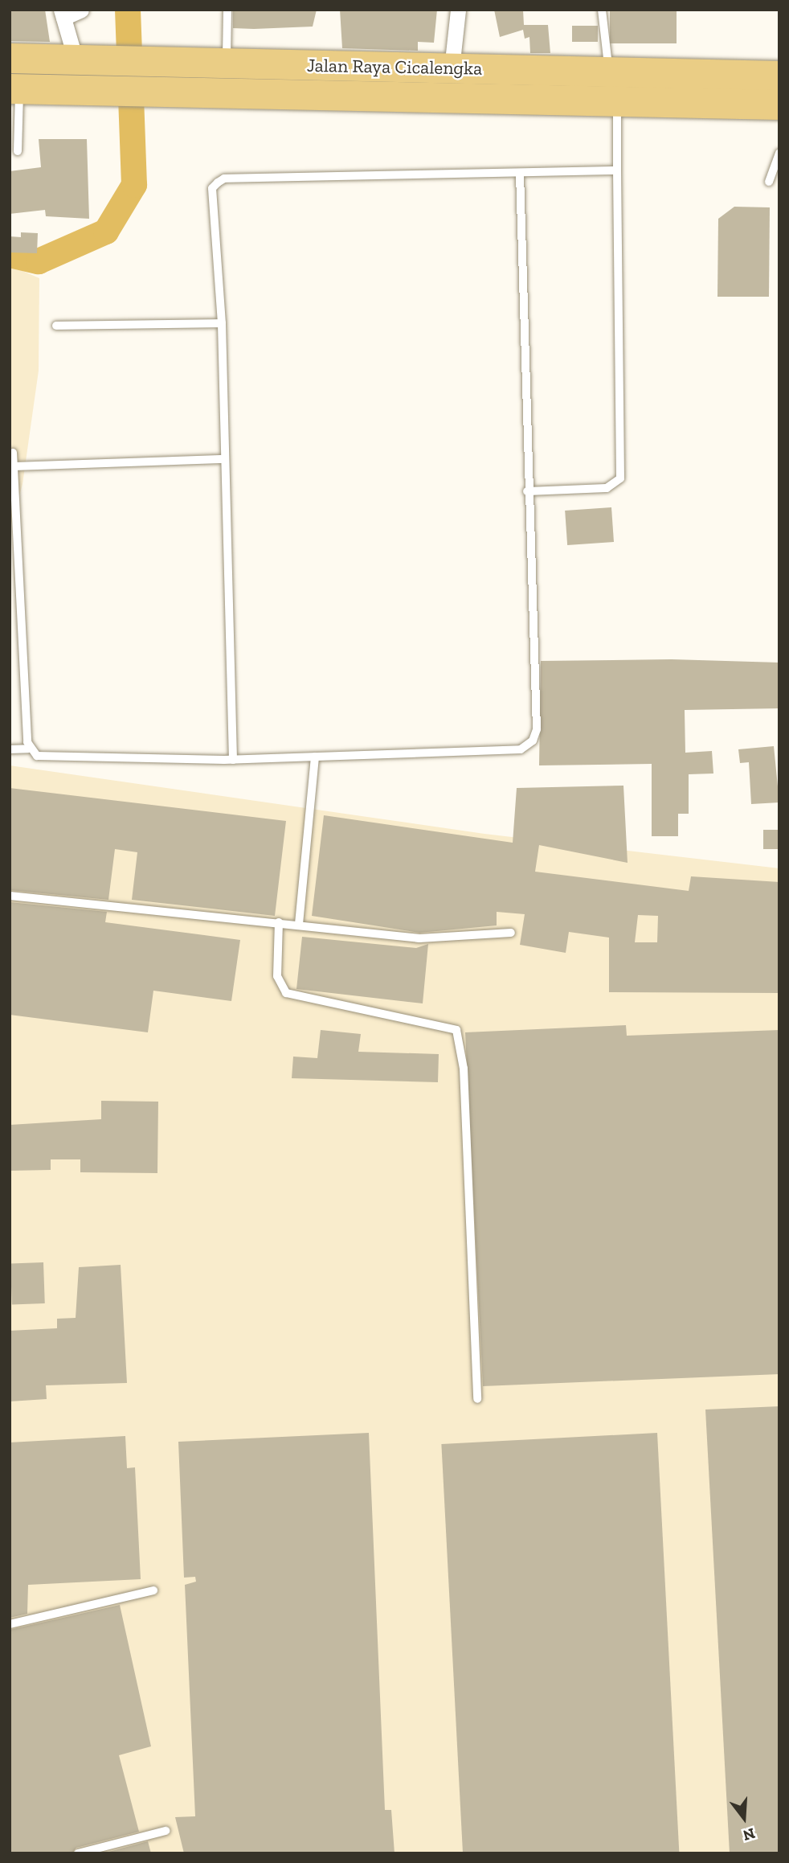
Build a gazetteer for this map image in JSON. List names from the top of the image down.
{
  "streets": {
    "highway": ["Jalan Raya Cicalengka"]
  },
  "north": "bottom"
}
